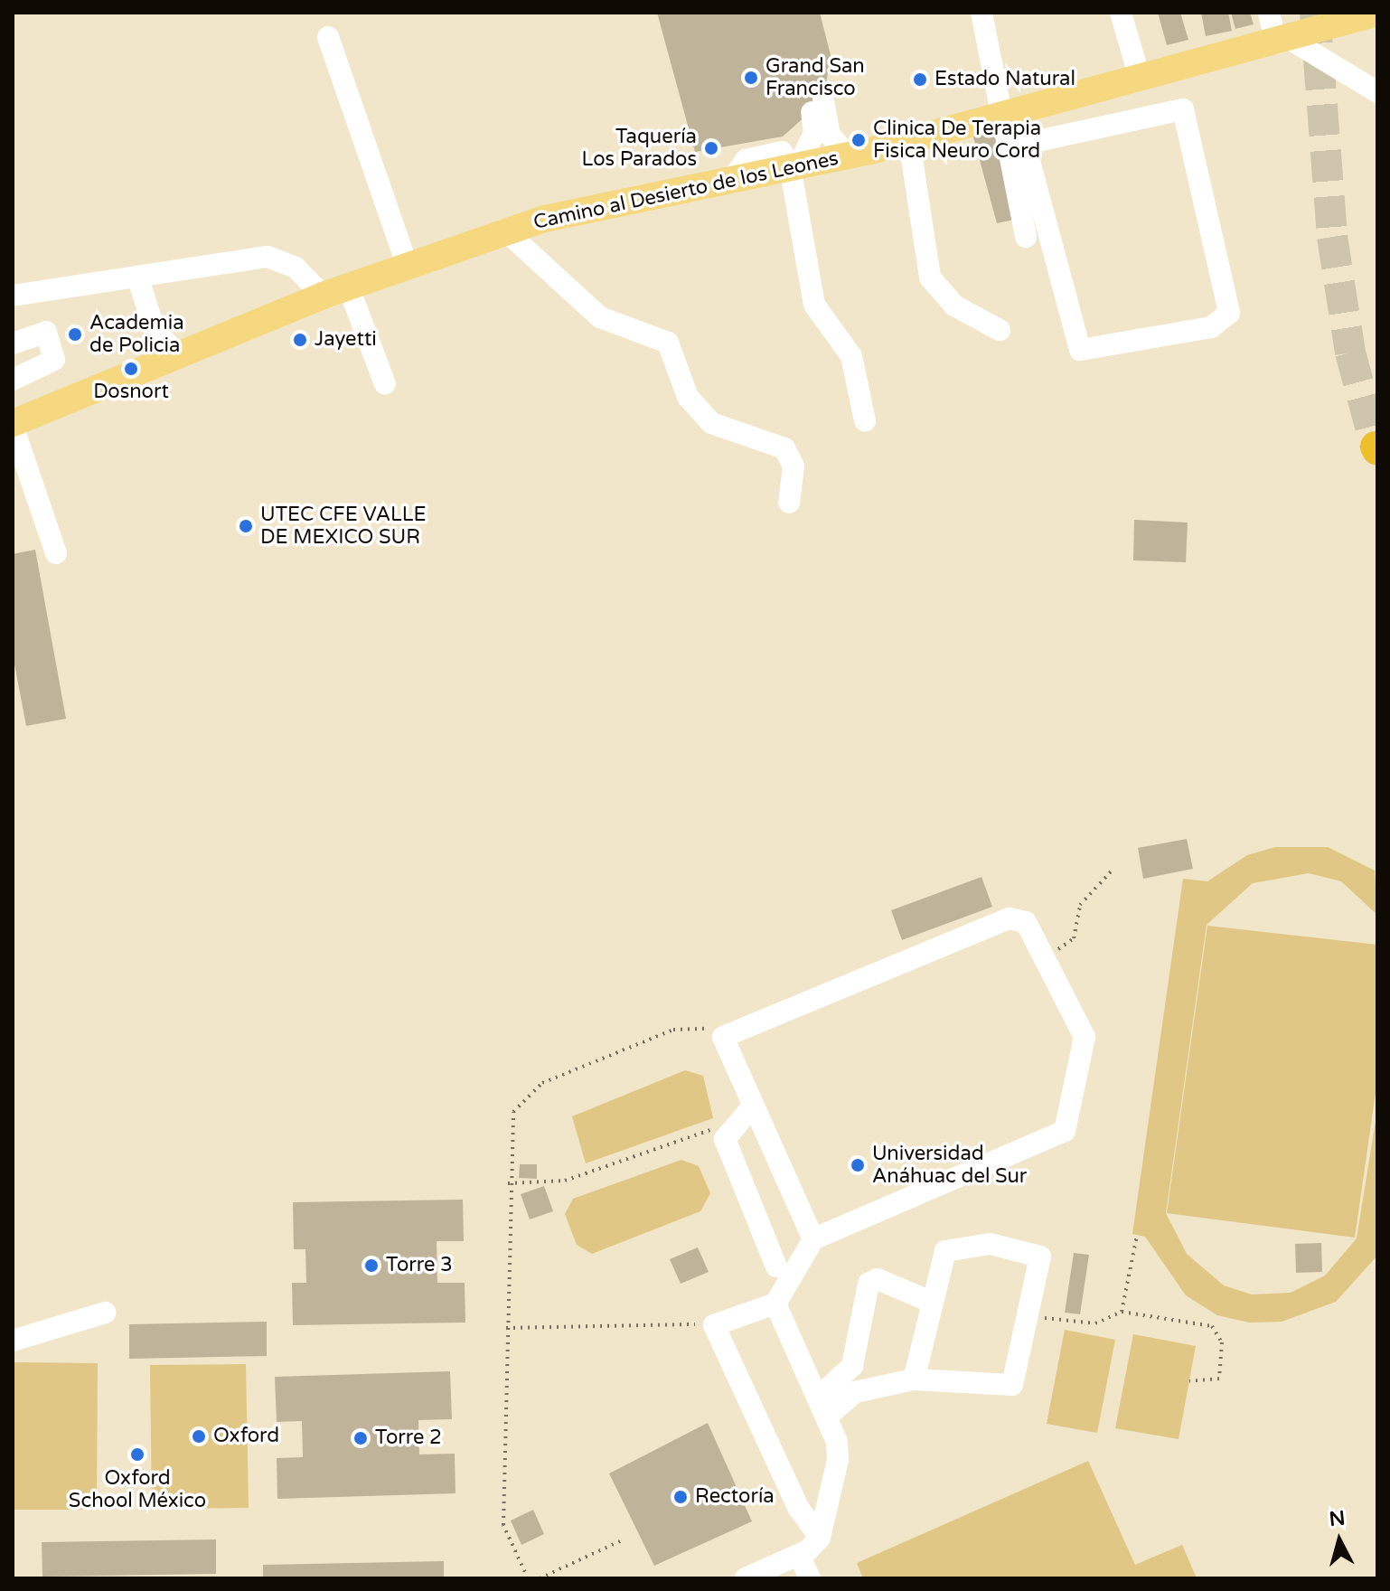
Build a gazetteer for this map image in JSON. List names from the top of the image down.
{
  "streets": {
    "main road": ["Camino al Desierto de los Leones"]
  },
  "places": [
    "Grand San Francisco",
    "Estado Natural",
    "Clinica De Terapia Fisica Neuro Cord",
    "Taquería Los Parados",
    "Academia de Policia",
    "Jayetti",
    "Dosnort",
    "UTEC CFE VALLE DE MEXICO SUR",
    "Universidad Anáhuac del Sur",
    "Torre 3",
    "Oxford",
    "Torre 2",
    "Oxford School México",
    "Rectoría"
  ],
  "north": "top"
}
